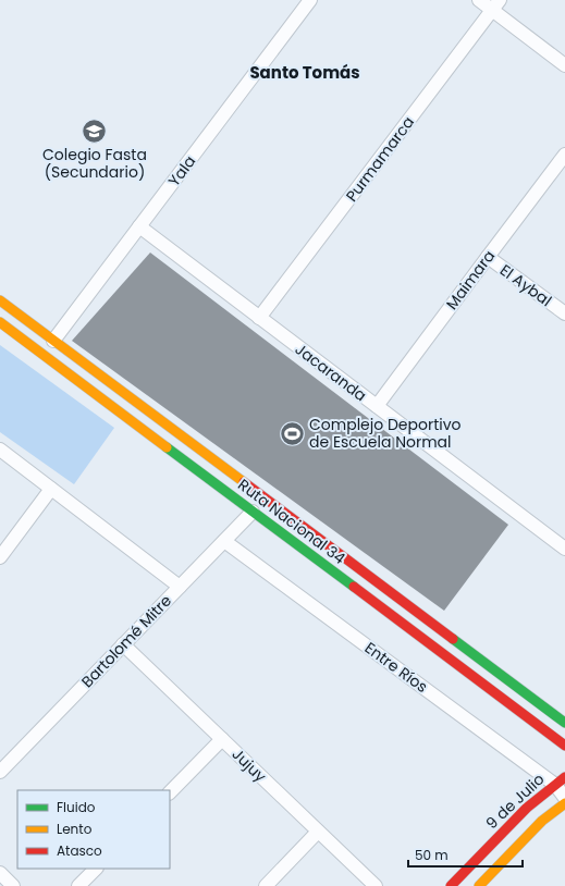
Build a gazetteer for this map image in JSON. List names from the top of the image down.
{
  "streets": {
    "main road": ["Ruta Nacional 34", "9 de Julio"],
    "street": [
      "Purmamarca",
      "Yala",
      "Maimara",
      "El Aybal",
      "Jacaranda",
      "Bartolomé Mitre",
      "Entre Ríos",
      "Jujuy"
    ]
  },
  "crossings": [
    ["Purmamarca", "Jacaranda"],
    ["Yala", "Jacaranda"],
    ["Yala", "Ruta Nacional 34"],
    ["Maimara", "El Aybal"],
    ["Maimara", "Jacaranda"],
    ["Ruta Nacional 34", "Bartolomé Mitre"],
    ["Bartolomé Mitre", "Entre Ríos"],
    ["Bartolomé Mitre", "Jujuy"],
    ["Entre Ríos", "9 de Julio"]
  ],
  "districts": ["Santo Tomás"],
  "places": {
    "school or university": ["Colegio Fasta (Secundario)"],
    "sports": ["Complejo Deportivo de Escuela Normal"]
  },
  "legend": ["Fluido", "Lento", "Atasco"],
  "scale_bar": "50 m"
}
